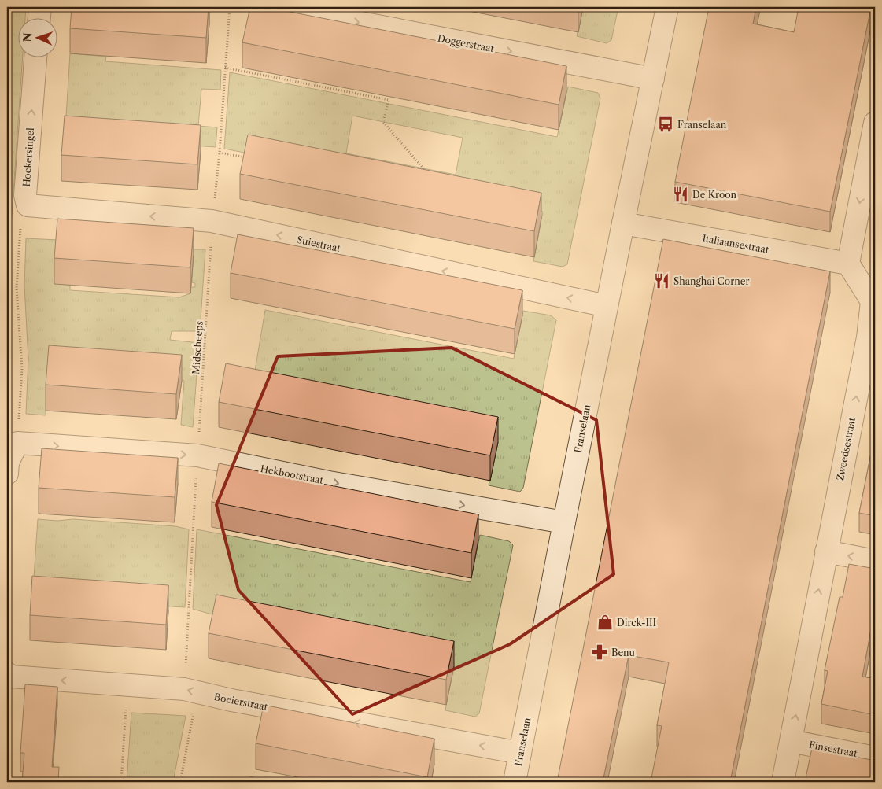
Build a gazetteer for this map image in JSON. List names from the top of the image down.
{
  "streets": {
    "street": [
      "Doggerstraat",
      "Hoekersingel",
      "Suiestraat",
      "Italiaansestraat",
      "Franselaan",
      "Zweedsestraat",
      "Hekbootstraat",
      "Boeierstraat",
      "Finsestraat"
    ],
    "path": ["Midscheeps"]
  },
  "crossings": [
    ["Doggerstraat", "Franselaan"],
    ["Hoekersingel", "Suiestraat"],
    ["Suiestraat", "Midscheeps"],
    ["Suiestraat", "Franselaan"],
    ["Italiaansestraat", "Franselaan"],
    ["Italiaansestraat", "Zweedsestraat"],
    ["Midscheeps", "Hekbootstraat"],
    ["Midscheeps", "Boeierstraat"],
    ["Franselaan", "Hekbootstraat"],
    ["Franselaan", "Boeierstraat"],
    ["Zweedsestraat", "Finsestraat"]
  ],
  "one_way": [
    "Doggerstraat",
    "Hoekersingel",
    "Suiestraat",
    "Zweedsestraat",
    "Hekbootstraat",
    "Boeierstraat"
  ],
  "places": {
    "bus stop": ["Franselaan"],
    "restaurant": ["De Kroon", "Shanghai Corner"],
    "shop": ["Dirck-III"],
    "pharmacy": ["Benu"]
  },
  "north": "left"
}
